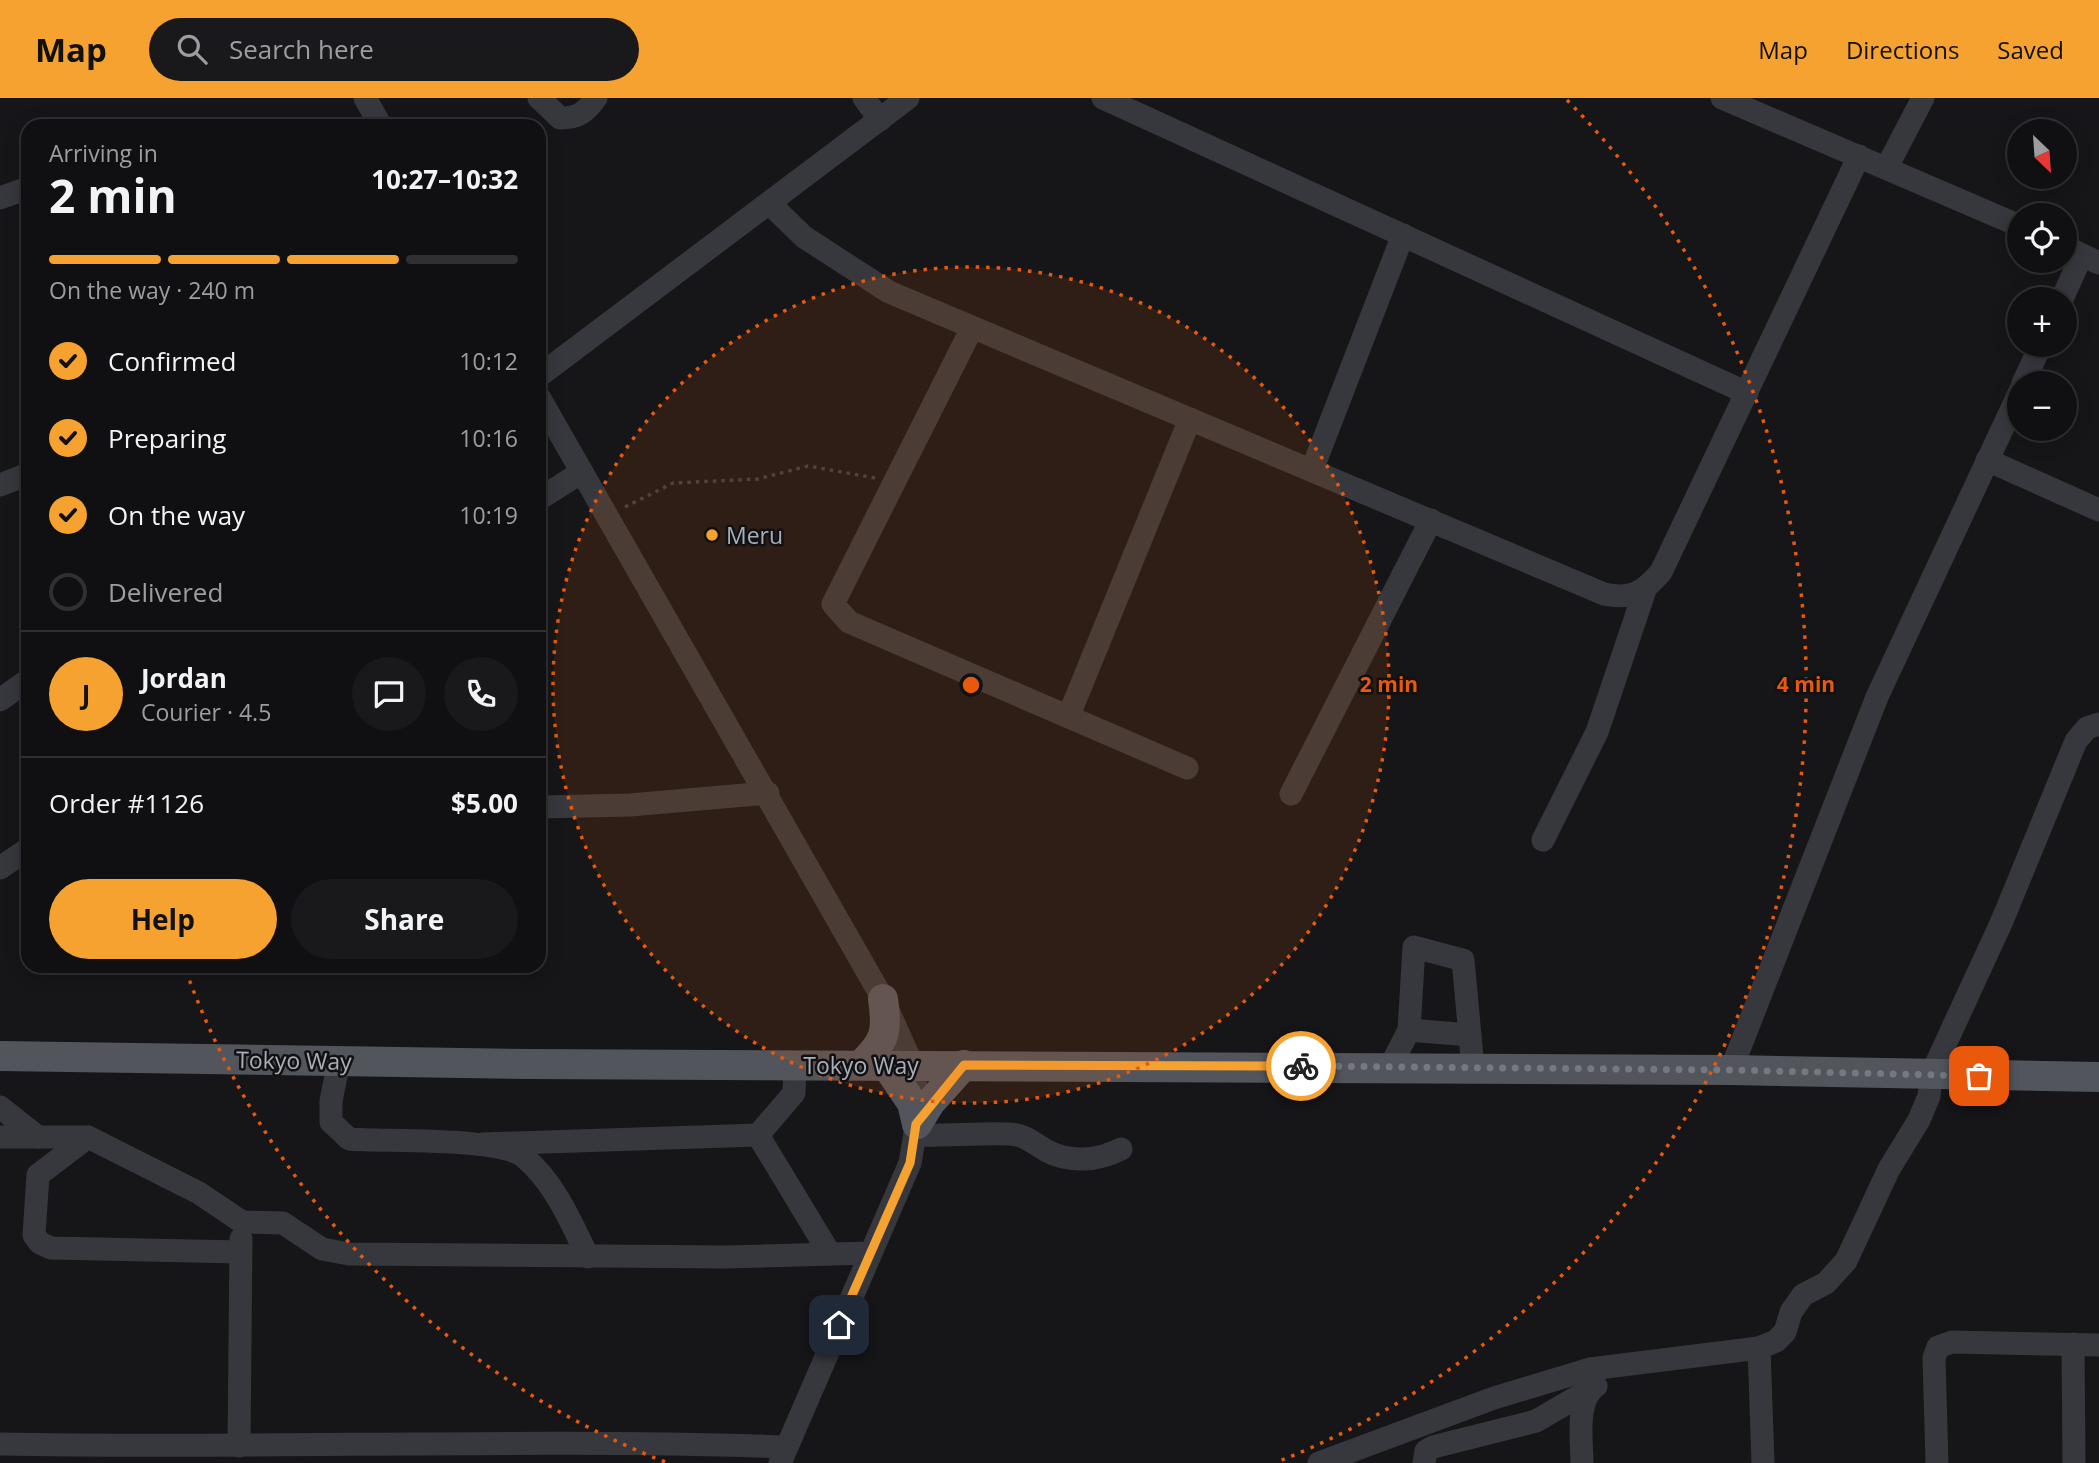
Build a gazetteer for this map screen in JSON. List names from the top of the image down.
{
  "streets": {
    "main road": ["Tokyo Way"]
  },
  "places": ["Meru"],
  "north": "bottom right",
  "page": {
    "header": "Map",
    "search": "Search here",
    "nav": ["Map", "Directions", "Saved"],
    "map_buttons": ["+", "−"],
    "heading": ["2 min", "Arriving in", "10:27–10:32"],
    "panel": [
      "Jordan",
      "Courier · 4.5",
      "Order #1126",
      "$5.00"
    ],
    "bar": "On the way · 240 m",
    "list": [
      ["Confirmed", "10:12"],
      ["Preparing", "10:16"],
      ["On the way", "10:19"],
      "Delivered"
    ],
    "round": "J",
    "buttons": ["Help", "Share"]
  },
  "rings": ["2 min", "4 min"]
}
